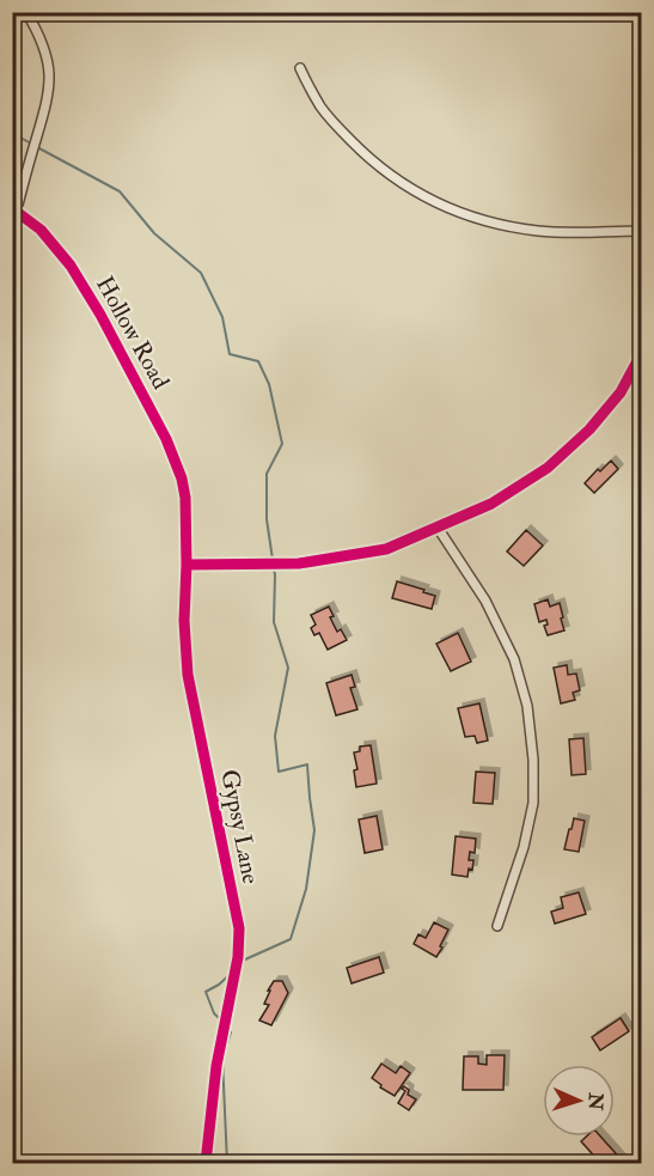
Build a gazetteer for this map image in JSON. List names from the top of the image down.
{
  "streets": {
    "street": ["Hollow Road", "Gypsy Lane"]
  },
  "crossings": [
    ["Hollow Road", "Gypsy Lane"]
  ],
  "north": "right"
}
